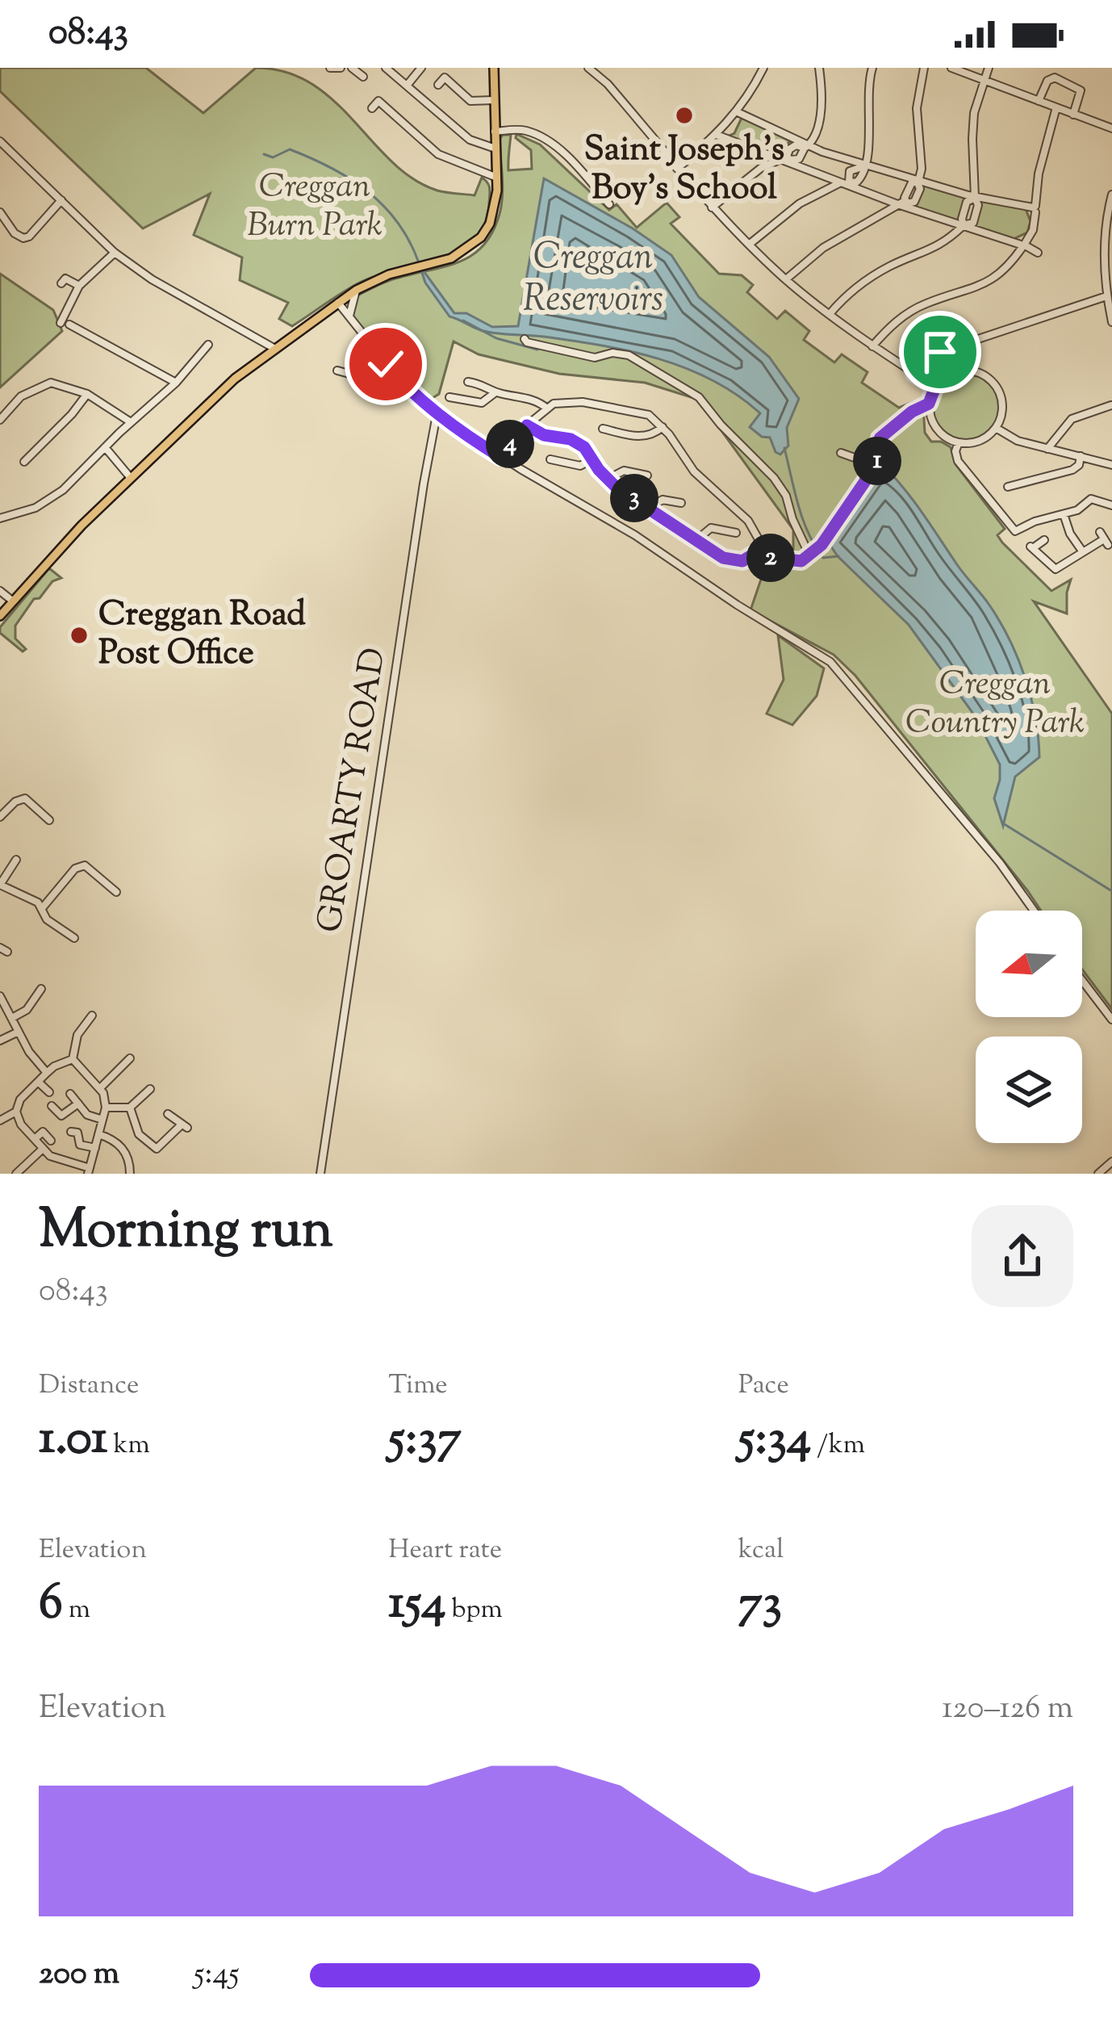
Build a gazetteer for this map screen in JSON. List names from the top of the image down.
{
  "streets": {
    "street": ["GROARTY ROAD"]
  },
  "water": ["Creggan Reservoirs"],
  "parks": ["Creggan Burn Park", "Creggan Country Park"],
  "places": ["Saint Joseph's Boy's School", "Creggan Road Post Office"],
  "north": "left",
  "page": {
    "status": "08:43",
    "pins": [
      "4",
      "1",
      "3",
      "2"
    ],
    "heading": ["Morning run", "08:43"],
    "stats": [
      ["Distance", "1.01 km"],
      ["Time", "5:37"],
      ["Pace", "5:34 /km"],
      ["Elevation", "6 m"],
      ["Heart rate", "154 bpm"],
      ["kcal", "73"]
    ],
    "chart": ["Elevation", "120–126 m"],
    "list": [
      {
        "name": "200 m",
        "note": "5:45"
      }
    ]
  }
}
